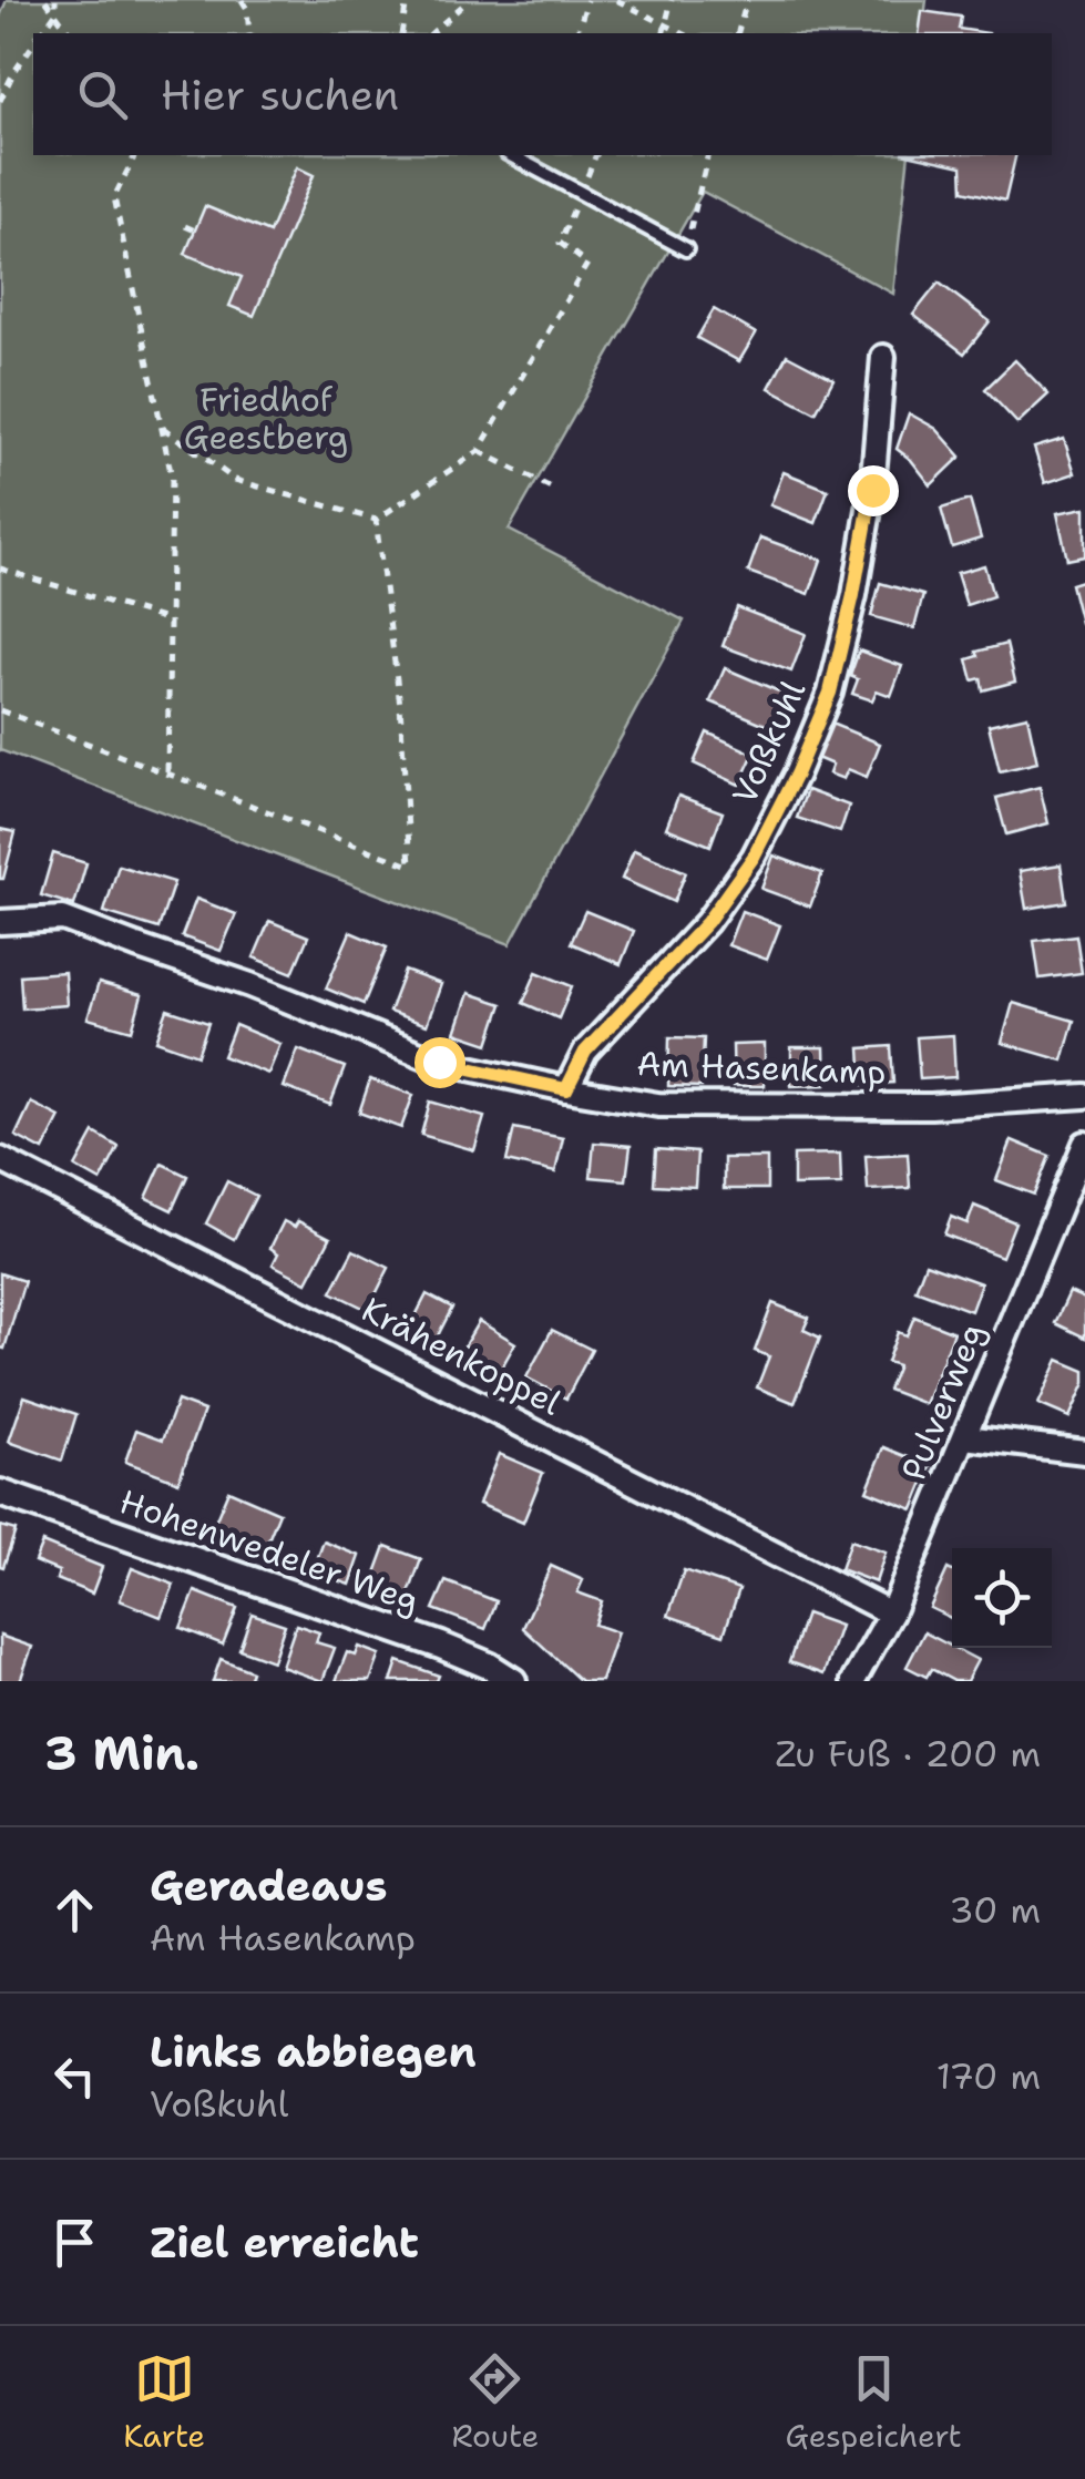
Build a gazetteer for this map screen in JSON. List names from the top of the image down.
{
  "streets": {
    "street": [
      "Voßkuhl",
      "Am Hasenkamp",
      "Krähenkoppel",
      "Pulverweg",
      "Hohenwedeler Weg"
    ]
  },
  "crossings": [
    ["Voßkuhl", "Am Hasenkamp"],
    ["Krähenkoppel", "Pulverweg"]
  ],
  "parks": ["Friedhof Geestberg"],
  "page": {
    "search": "Hier suchen",
    "heading": ["3 Min.", "Zu Fuß · 200 m"],
    "list": [
      ["Geradeaus", "Am Hasenkamp", "30 m"],
      ["Links abbiegen", "Voßkuhl", "170 m"],
      "Ziel erreicht"
    ],
    "nav": ["Karte", "Route", "Gespeichert"]
  }
}
